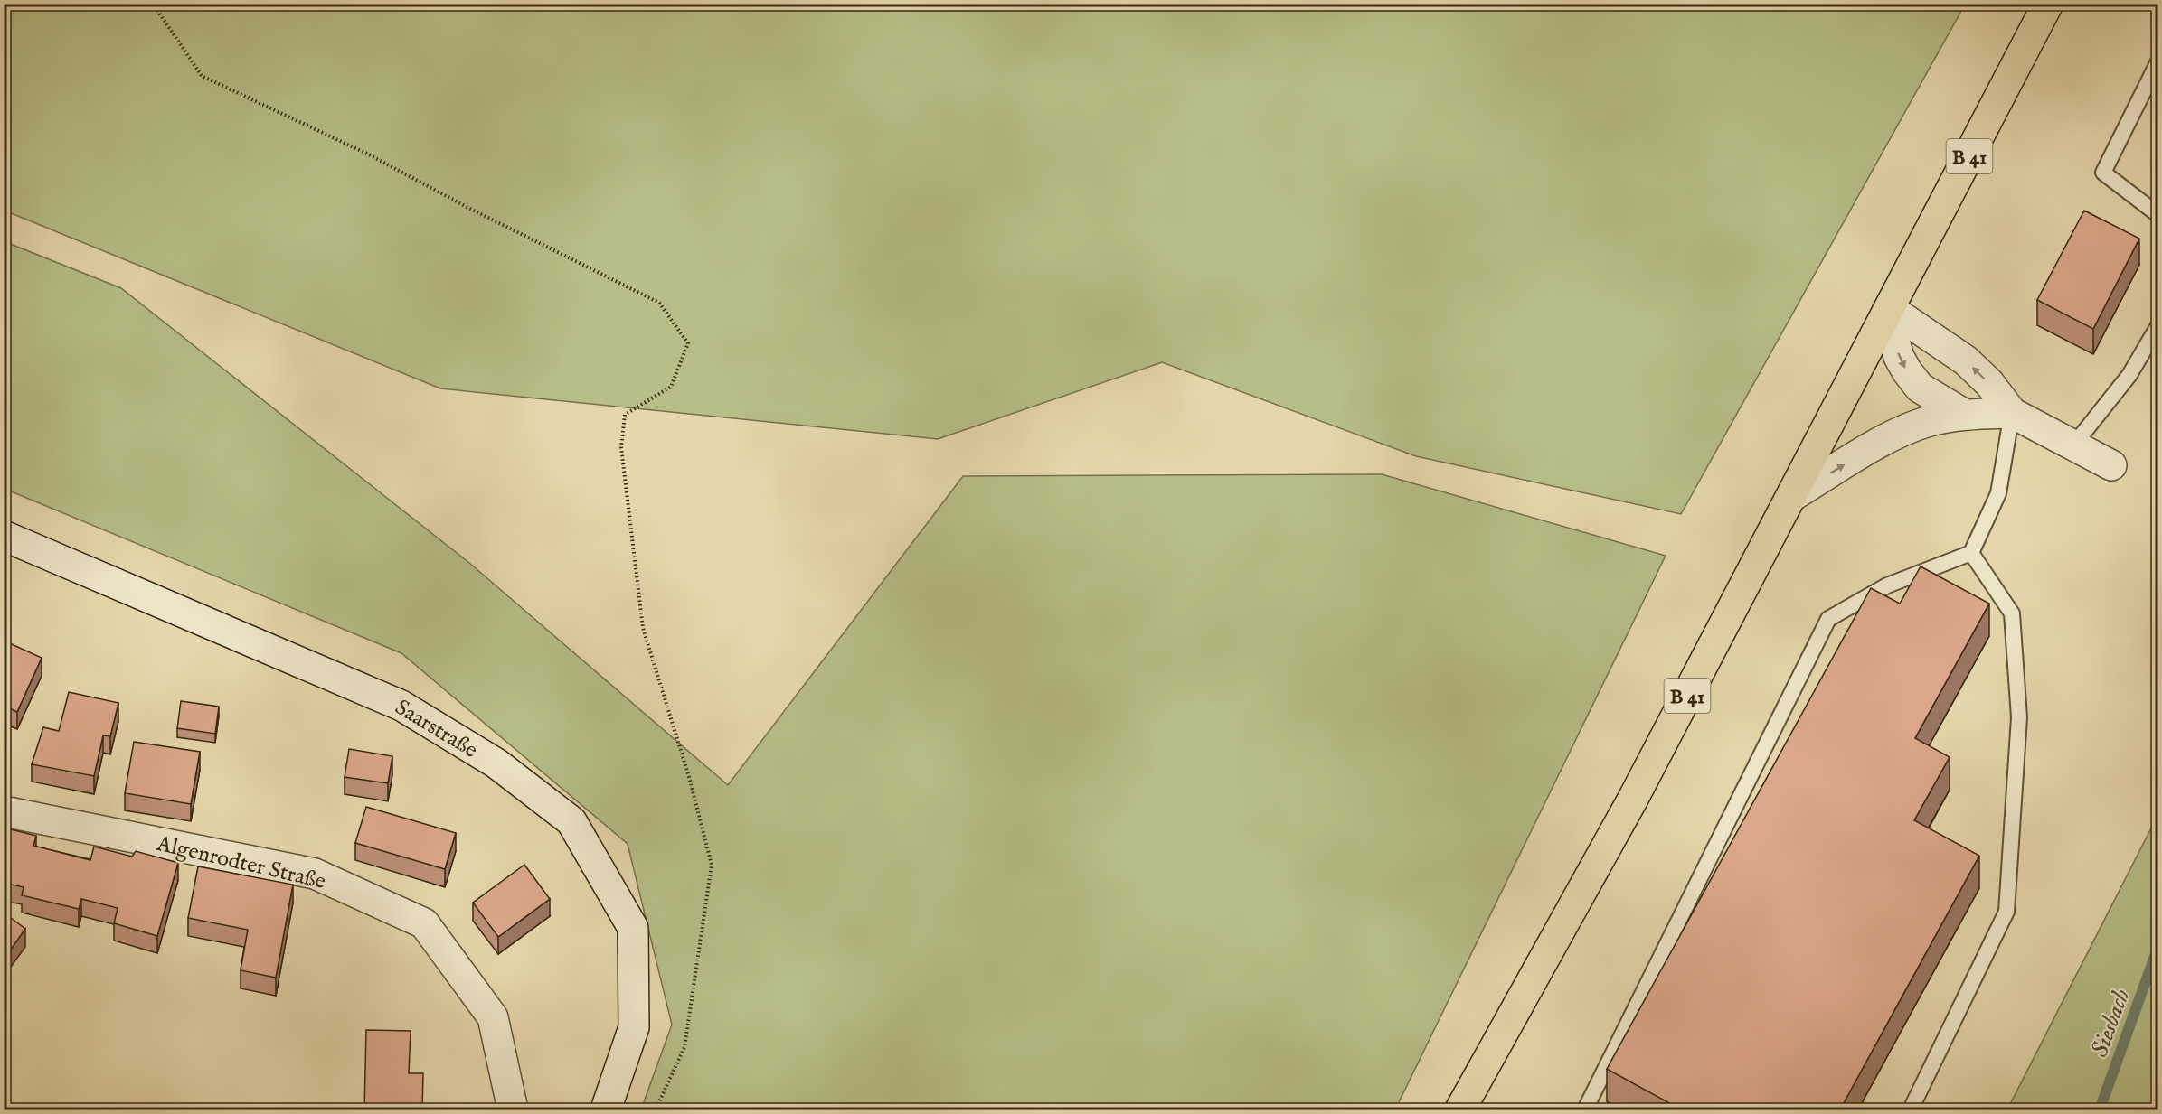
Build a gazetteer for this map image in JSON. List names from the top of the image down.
{
  "streets": {
    "main road": ["B 41"],
    "street": ["Saarstraße", "Algenrodter Straße"]
  },
  "water": ["Siesbach"]
}
